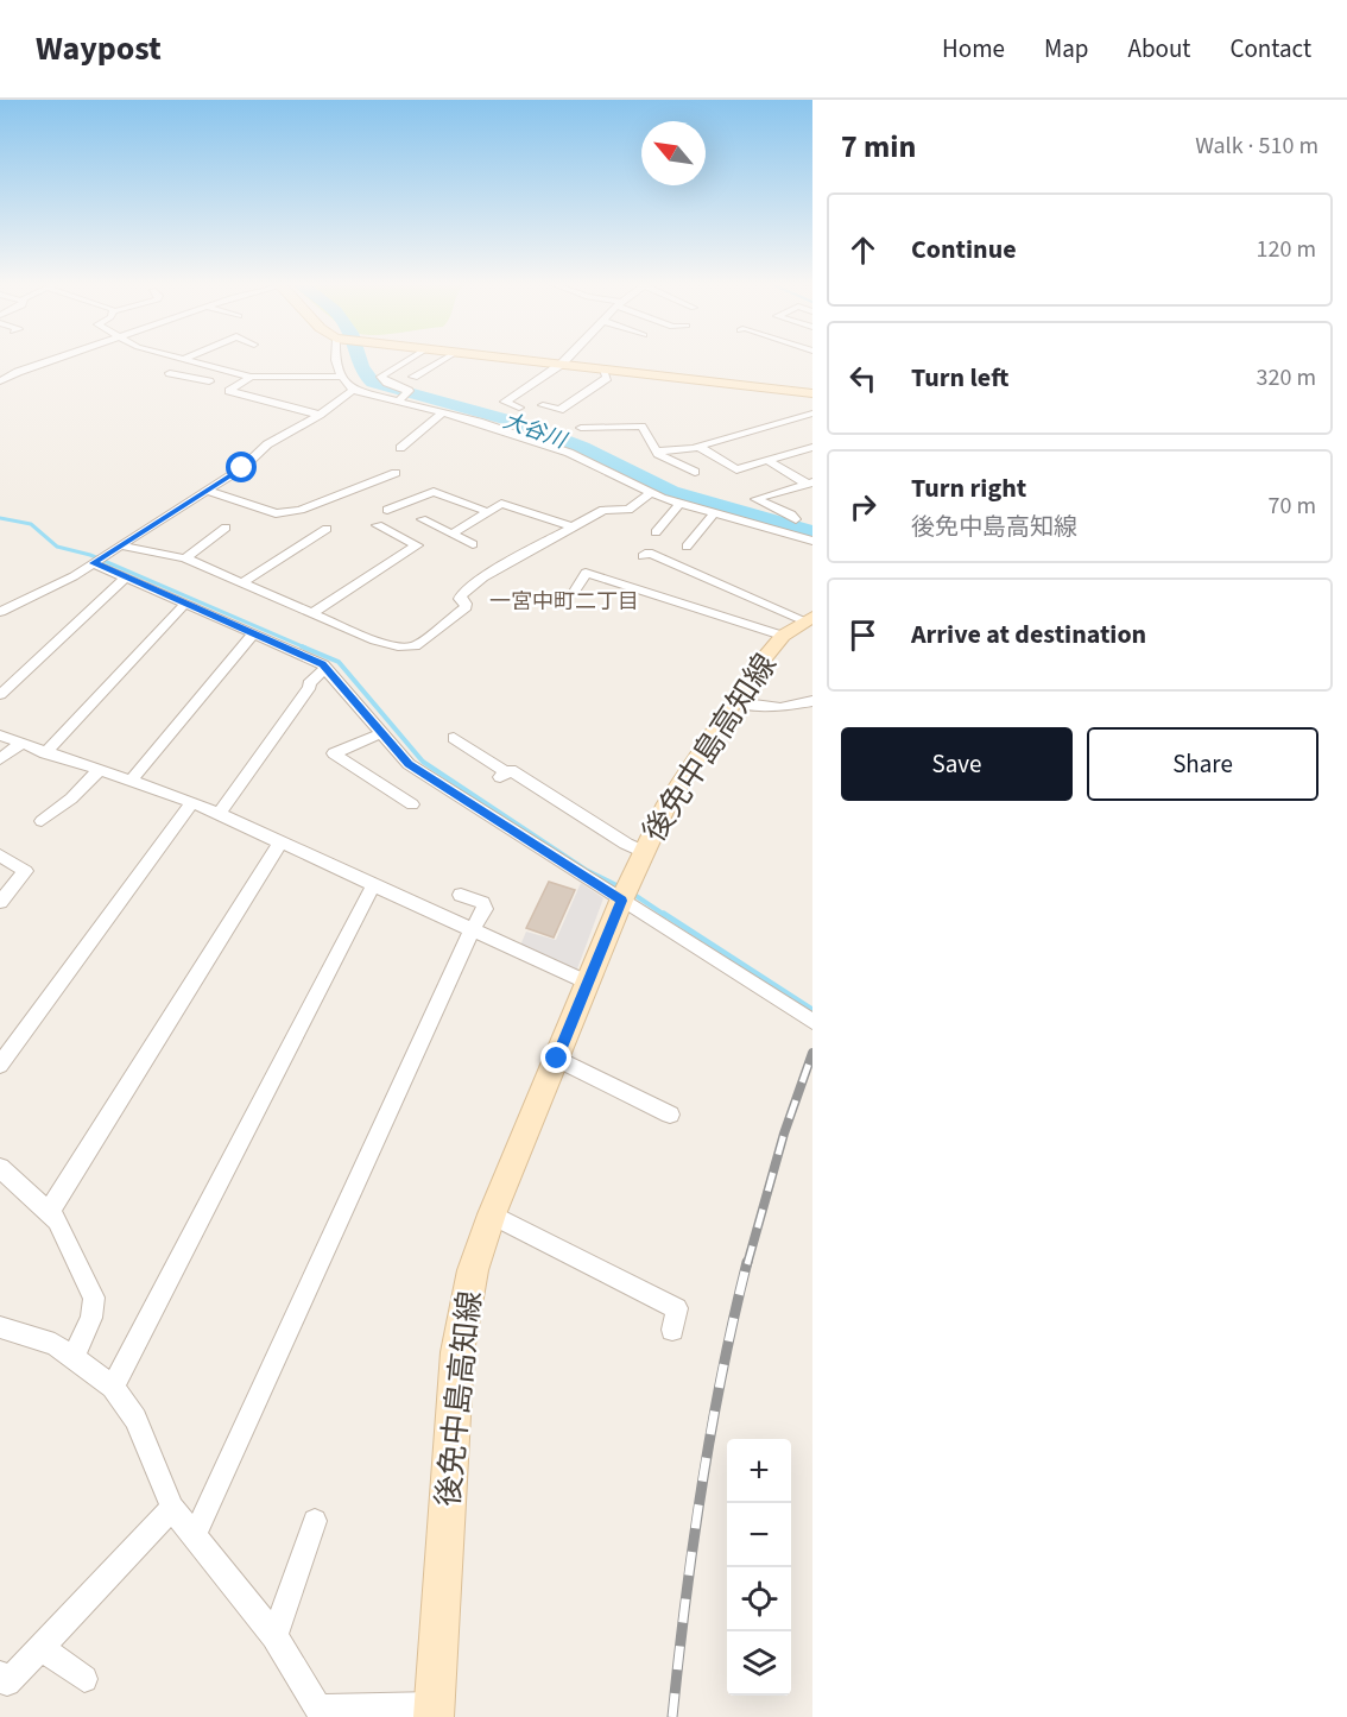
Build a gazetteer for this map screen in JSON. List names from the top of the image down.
{
  "streets": {
    "main road": ["後免中島高知線"]
  },
  "districts": ["一宮中町二丁目"],
  "water": ["大谷川"],
  "north": "top left",
  "page": {
    "header": "Waypost",
    "nav": [
      "Home",
      "Map",
      "About",
      "Contact"
    ],
    "heading": ["7 min", "Walk · 510 m"],
    "list": [
      ["Continue", "120 m"],
      ["Turn left", "320 m"],
      ["Turn right", "後免中島高知線", "70 m"],
      "Arrive at destination"
    ],
    "buttons": ["Save", "Share"],
    "map_buttons": ["+", "−"]
  }
}
